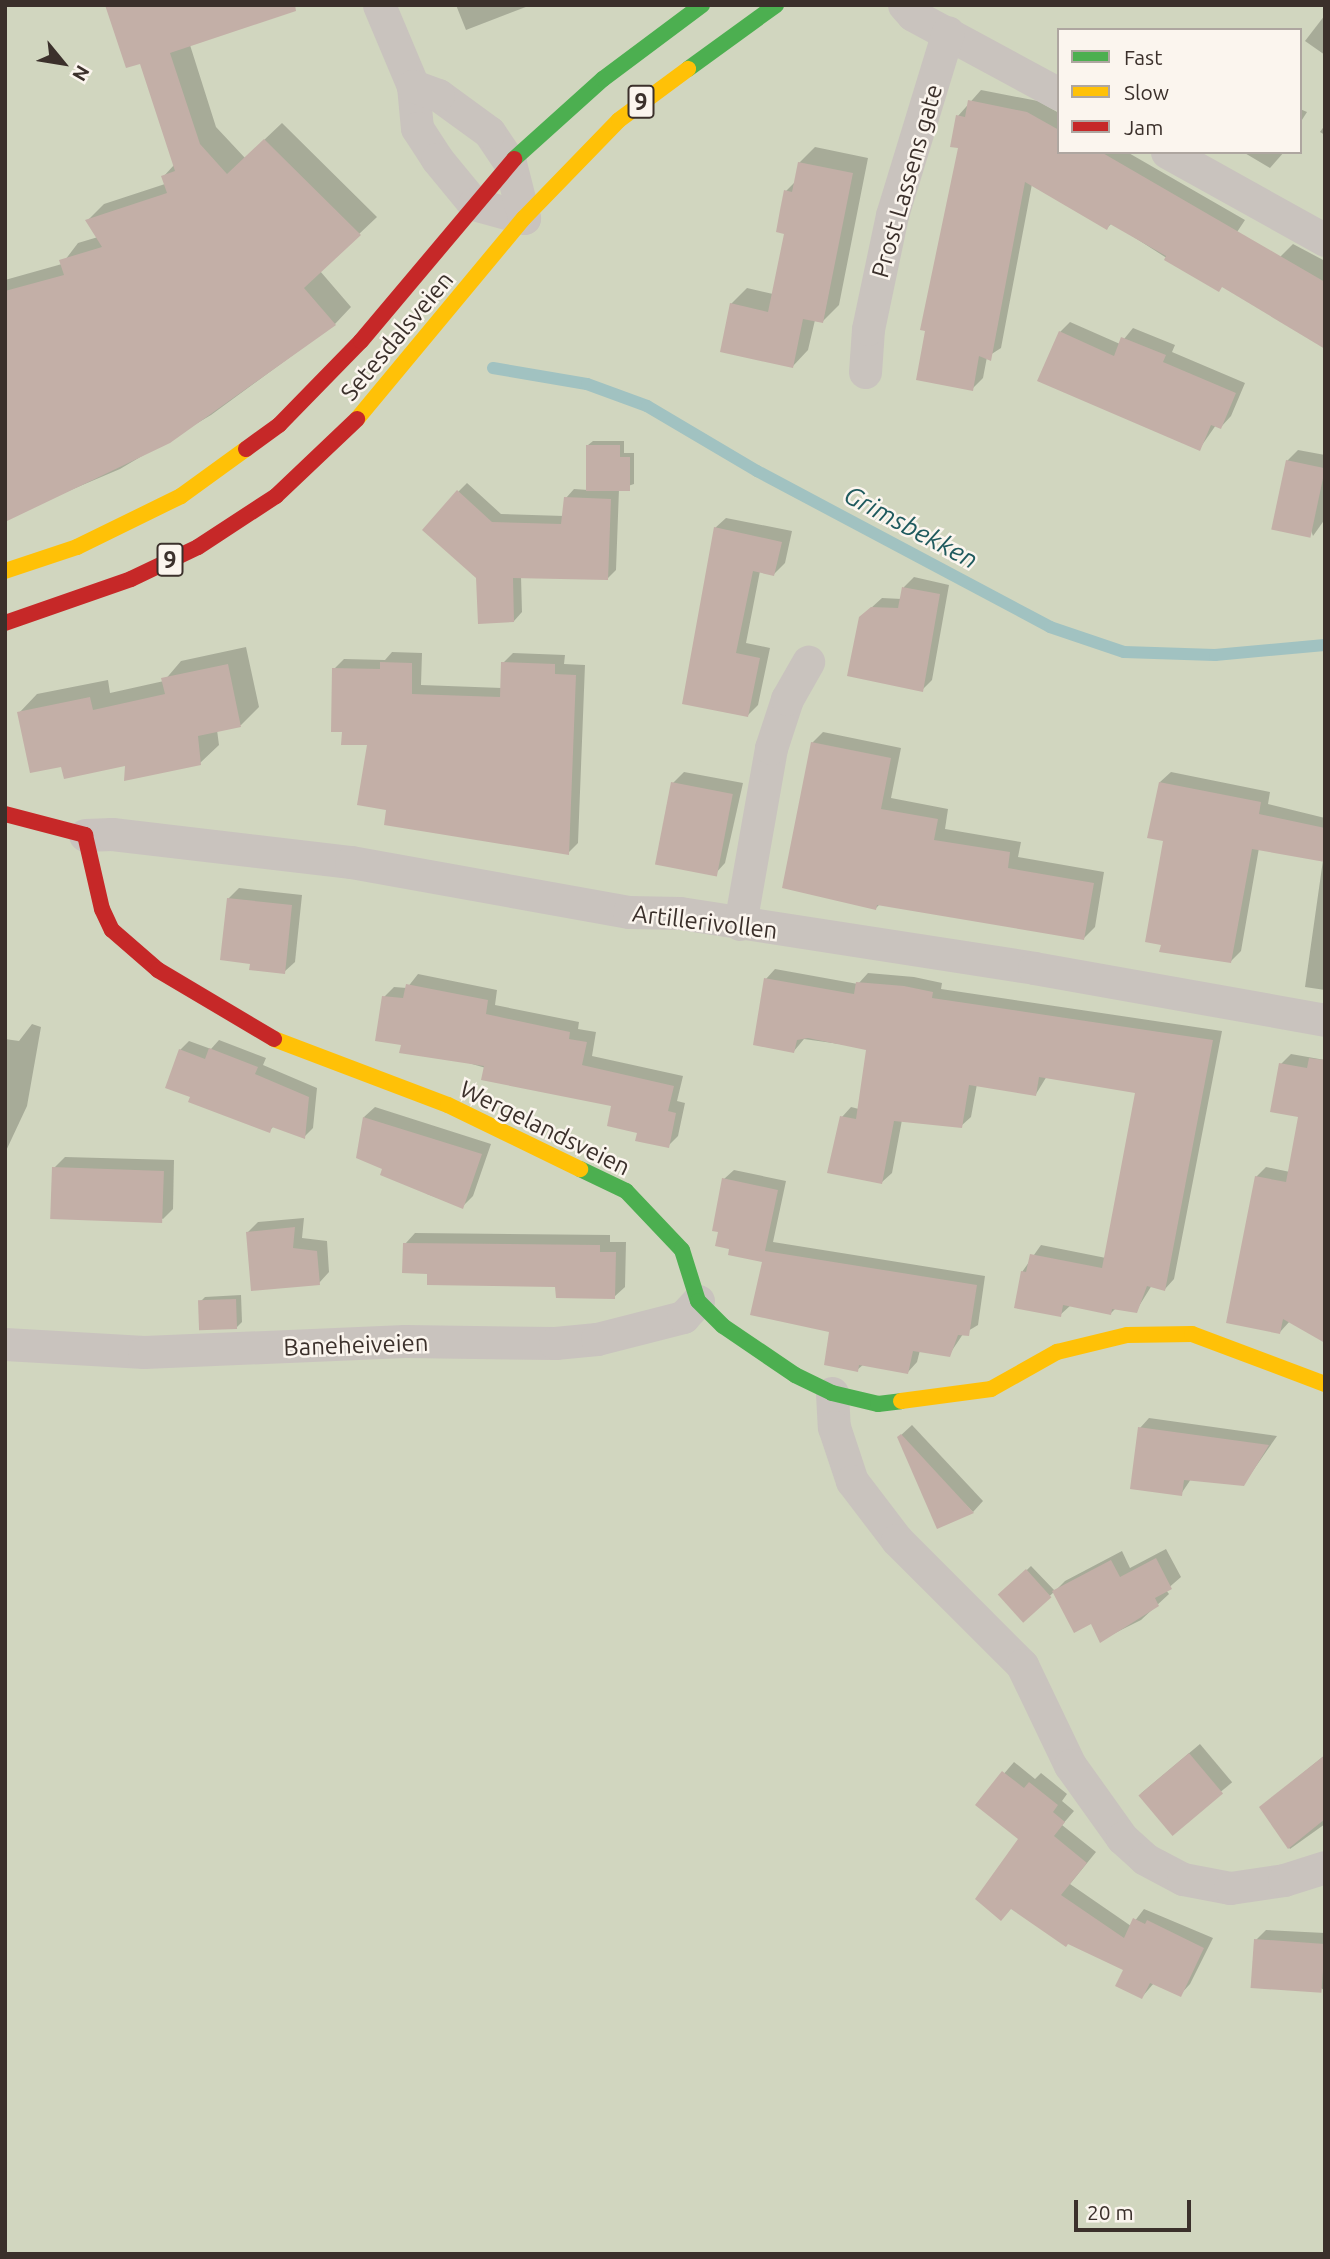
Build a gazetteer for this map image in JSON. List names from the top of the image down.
{
  "streets": {
    "main road": ["9", "Setesdalsveien", "Wergelandsveien"],
    "street": ["Prost Lassens gate", "Artillerivollen", "Baneheiveien"]
  },
  "crossings": [
    ["Artillerivollen", "Wergelandsveien"],
    ["Wergelandsveien", "Baneheiveien"]
  ],
  "water": ["Grimsbekken"],
  "legend": ["Fast", "Slow", "Jam"],
  "scale_bar": "20 m",
  "north": "bottom right"
}
